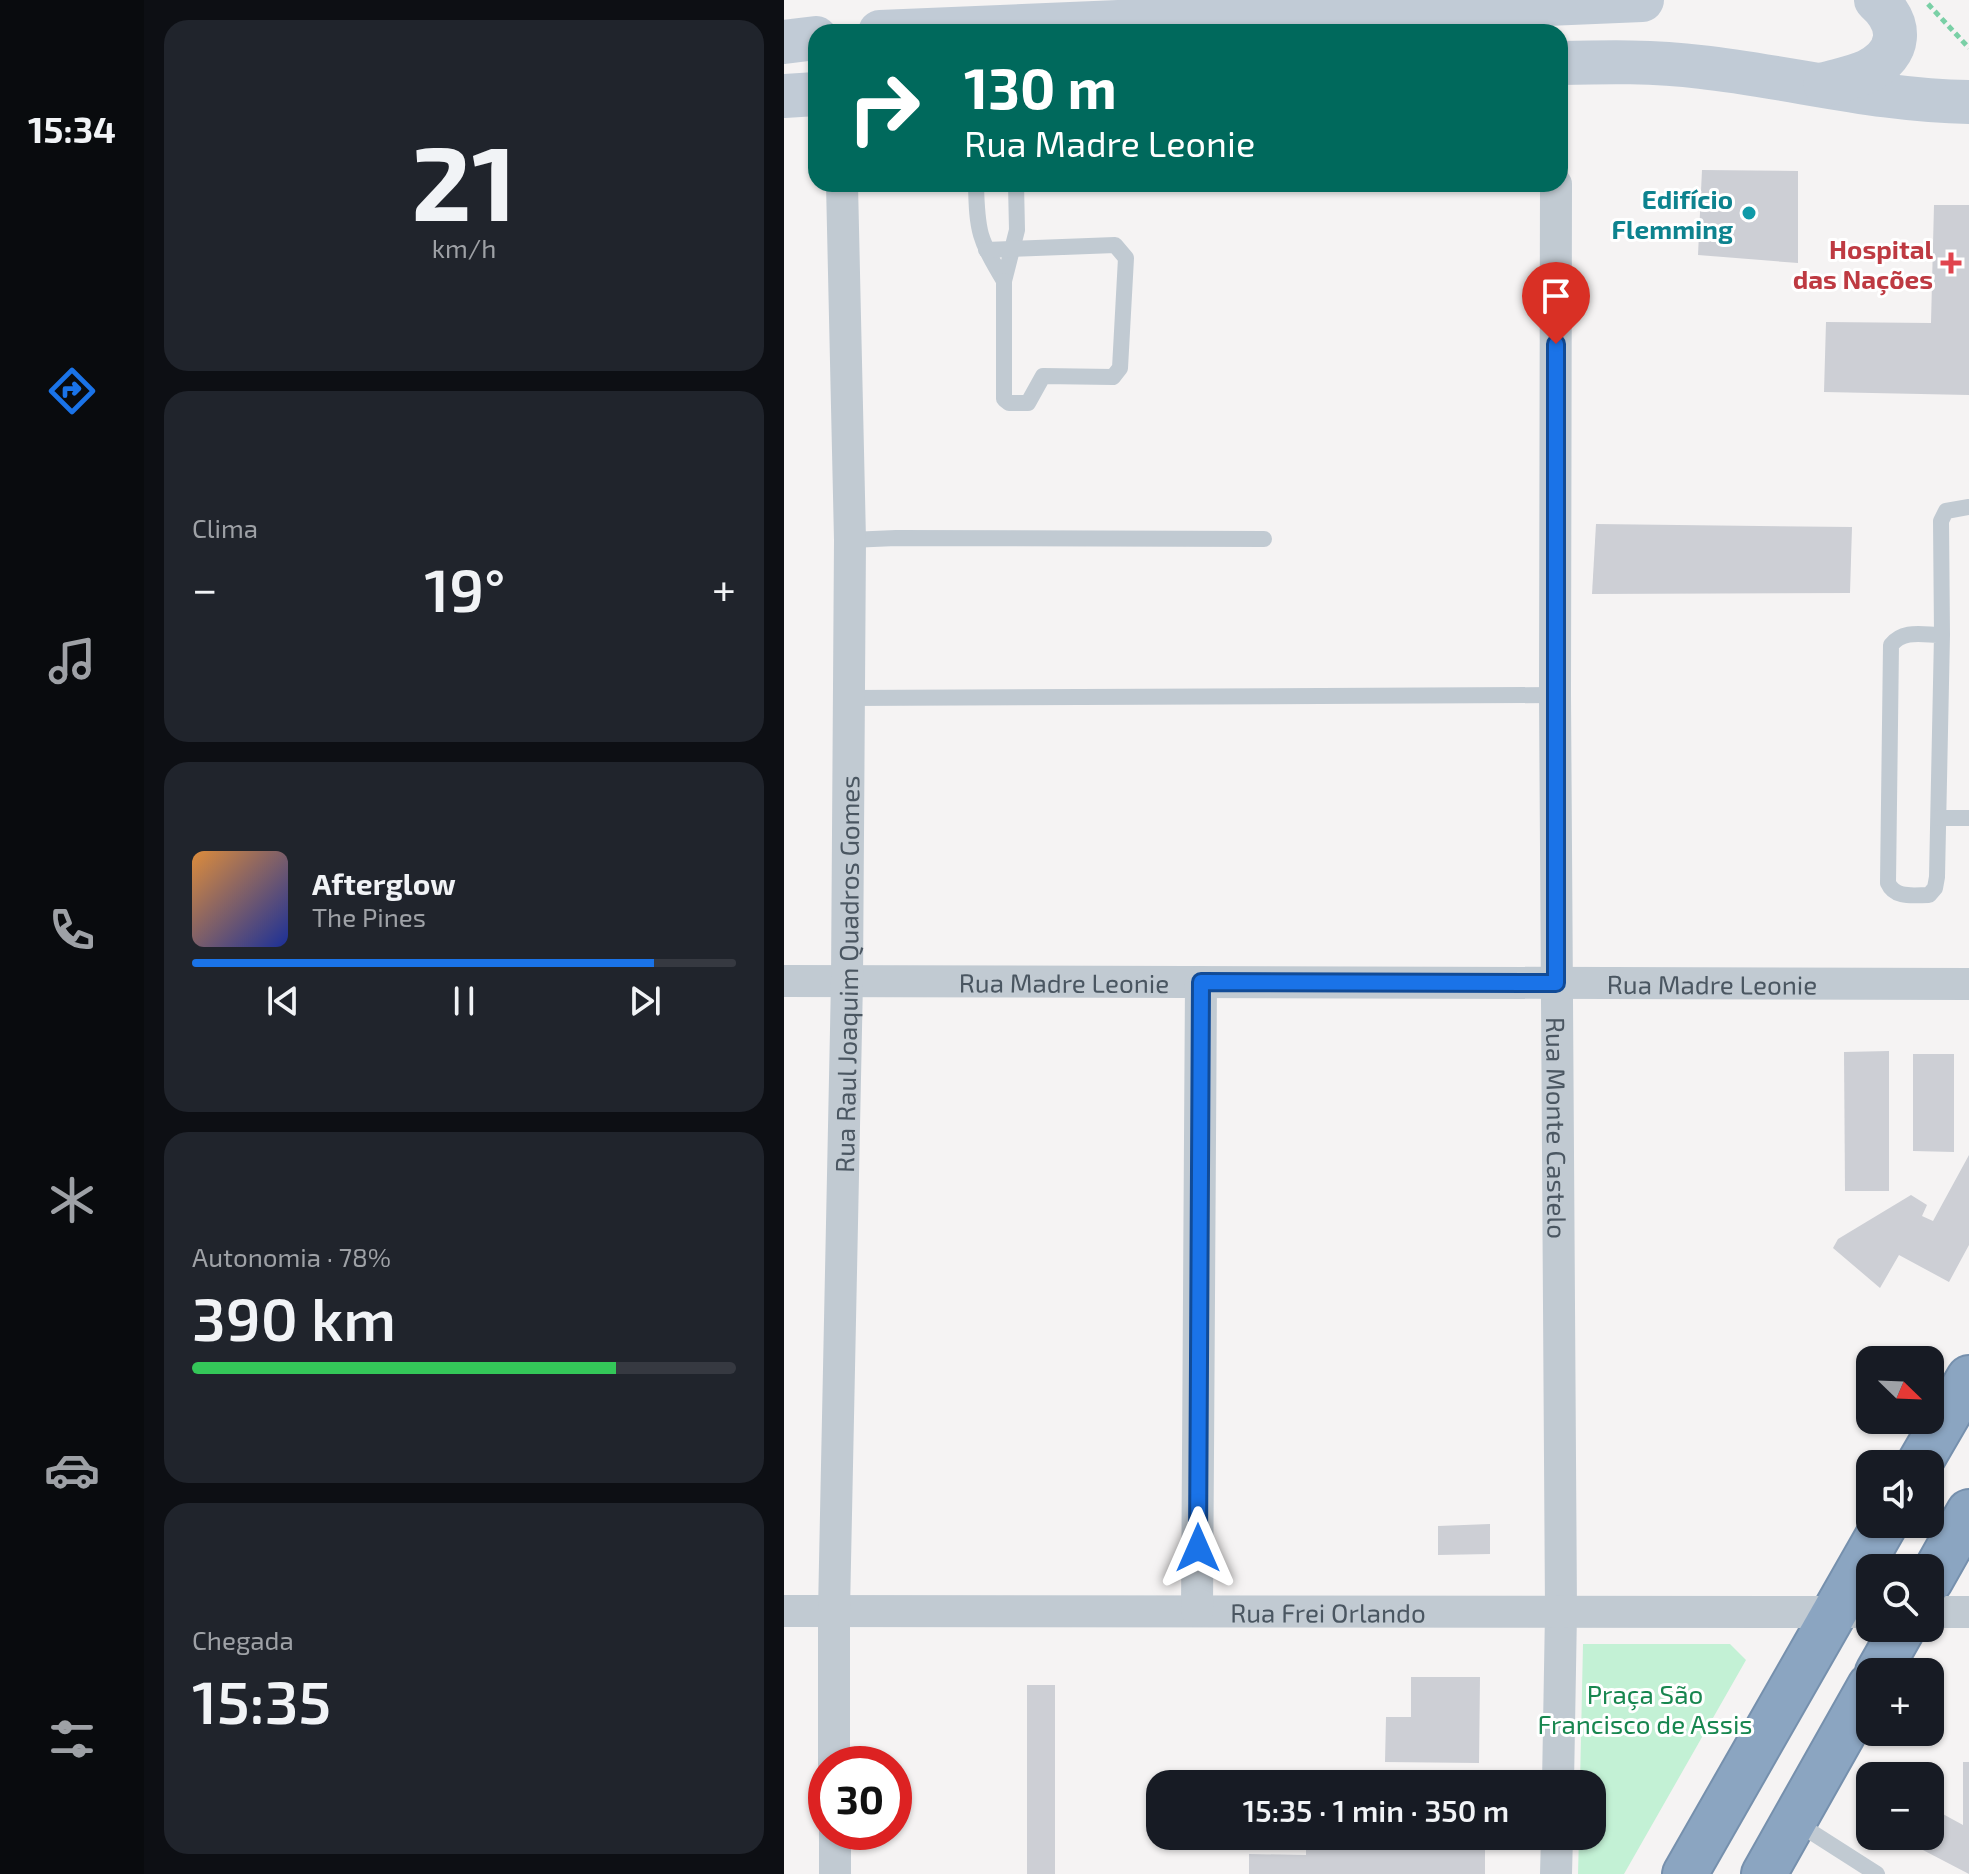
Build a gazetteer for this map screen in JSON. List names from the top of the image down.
{
  "streets": {
    "street": [
      "Rua Raul Joaquim Quadros Gomes",
      "Rua Madre Leonie",
      "Rua Monte Castelo",
      "Rua Frei Orlando"
    ]
  },
  "crossings": [
    ["Rua Raul Joaquim Quadros Gomes", "Rua Madre Leonie"],
    ["Rua Raul Joaquim Quadros Gomes", "Rua Frei Orlando"],
    ["Rua Madre Leonie", "Rua Monte Castelo"],
    ["Rua Monte Castelo", "Rua Frei Orlando"]
  ],
  "parks": ["Praça São Francisco de Assis"],
  "places": {
    "other": ["Edifício Flemming"],
    "health": ["Hospital das Nações"]
  },
  "north": "bottom right",
  "page": {
    "tabs": "15:34",
    "tile": [
      ["21", "km/h"],
      "Clima",
      ["Autonomia · 78%", "390 km"],
      ["Chegada", "15:35"]
    ],
    "turn": ["130 m", "Rua Madre Leonie"],
    "heat": ["−", "19°", "+"],
    "song": ["Afterglow", "The Pines"],
    "map_buttons": ["+", "−"],
    "limit": "30",
    "trip": "15:35 · 1 min · 350 m"
  }
}
